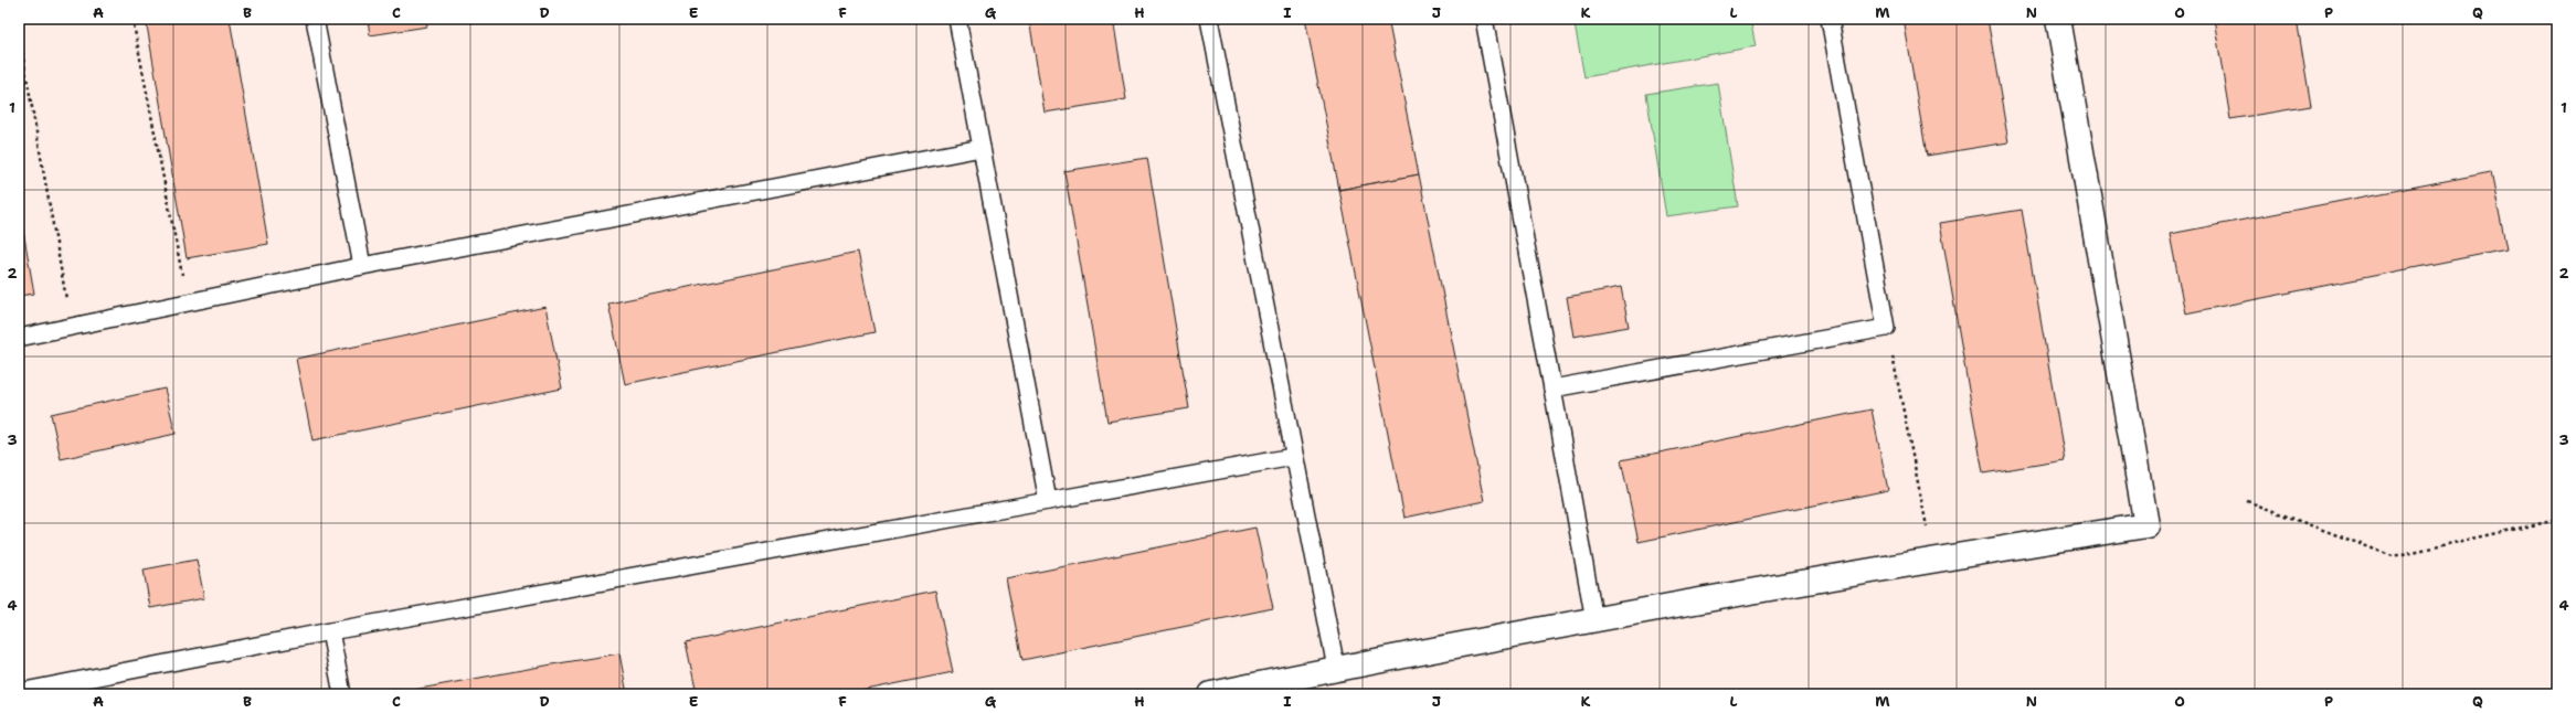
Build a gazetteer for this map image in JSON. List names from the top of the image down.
{
  "grid": {
    "columns": [
      "A",
      "B",
      "C",
      "D",
      "E",
      "F",
      "G",
      "H",
      "I",
      "J",
      "K",
      "L",
      "M",
      "N",
      "O",
      "P",
      "Q"
    ],
    "rows": [
      "1",
      "2",
      "3",
      "4"
    ]
  }
}
